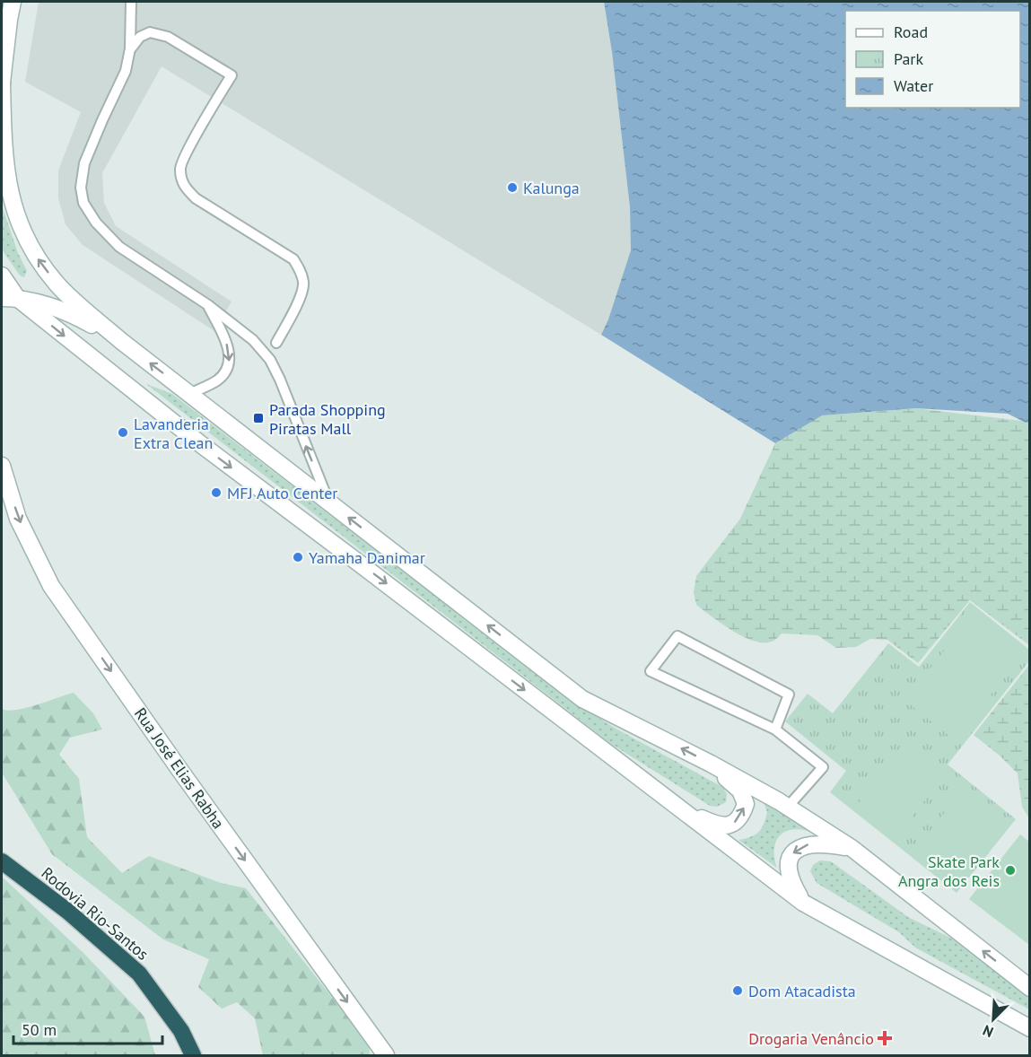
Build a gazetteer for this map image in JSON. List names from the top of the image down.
{
  "streets": {
    "highway": ["Rodovia Rio-Santos"],
    "main road": ["Rua José Elias Rabha"]
  },
  "one_way": ["Rua José Elias Rabha"],
  "places": {
    "other": [
      "Kalunga",
      "Lavanderia Extra Clean",
      "MFJ Auto Center",
      "Yamaha Danimar",
      "Skate Park Angra dos Reis",
      "Dom Atacadista"
    ],
    "transit": ["Parada Shopping Piratas Mall"],
    "health": ["Drogaria Venâncio"]
  },
  "legend": ["Road", "Park", "Water"],
  "scale_bar": "50 m",
  "north": "bottom left"
}
